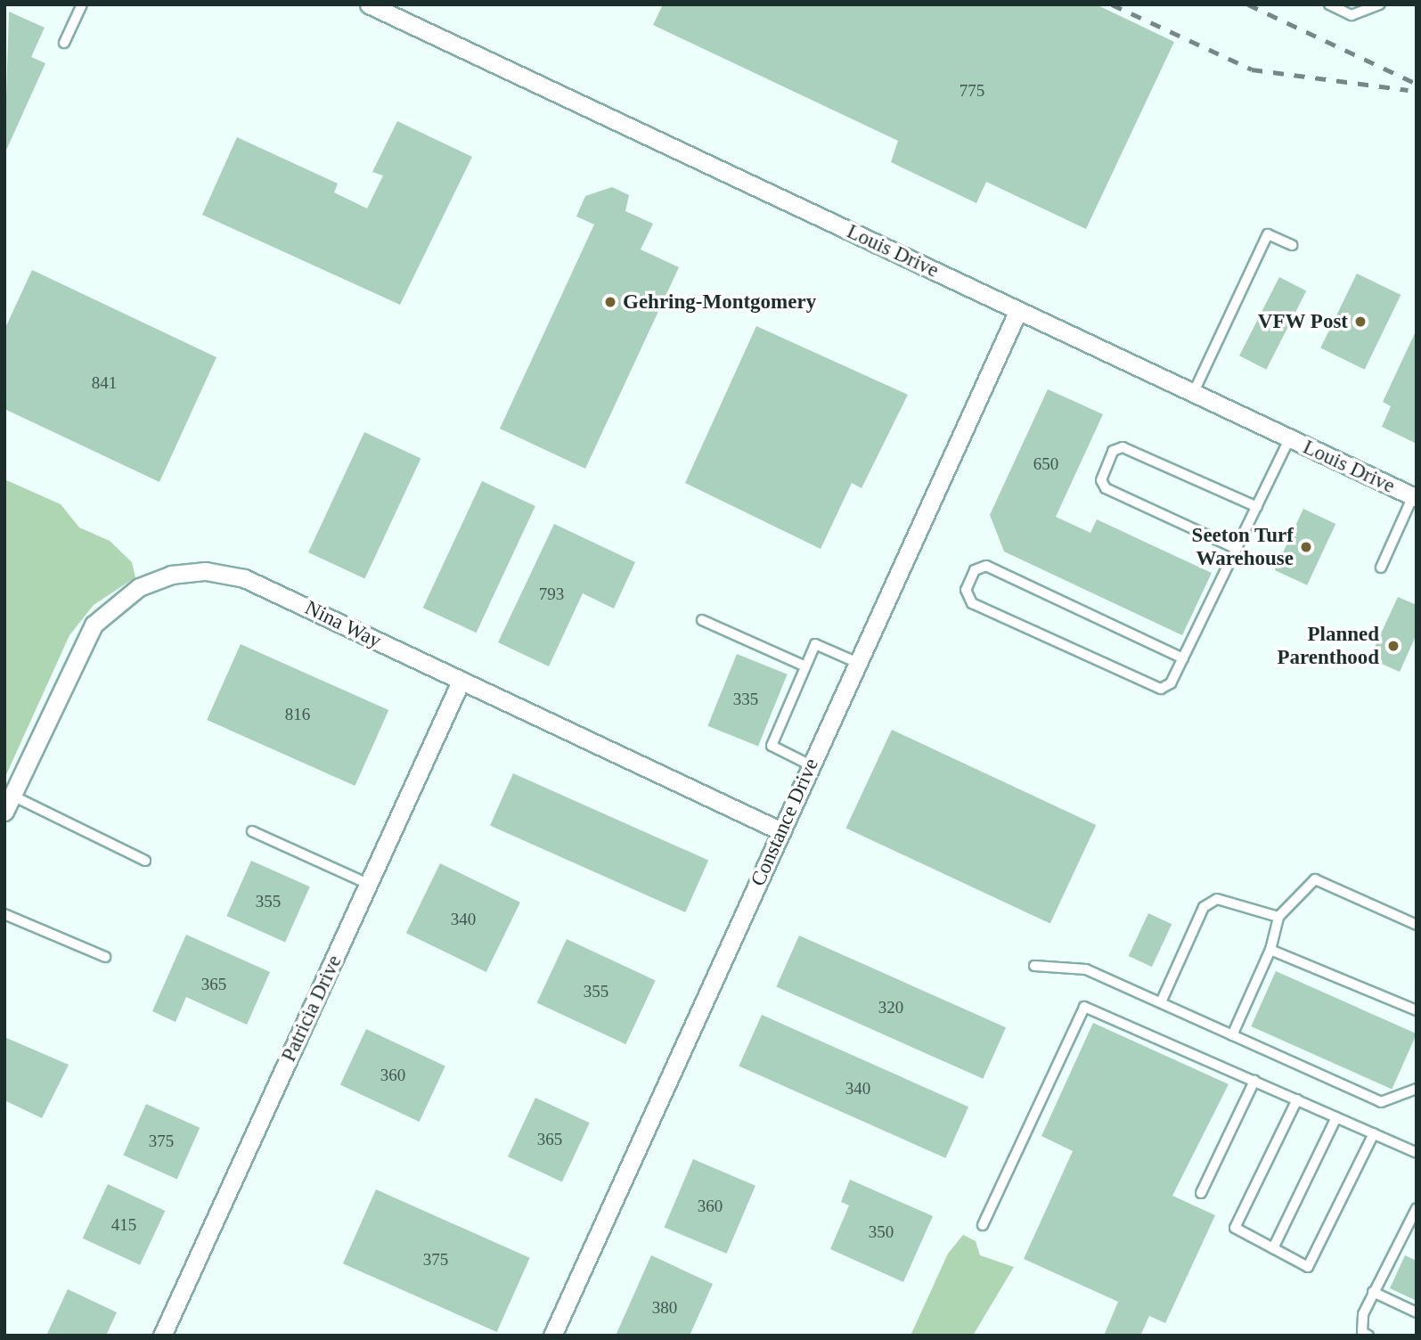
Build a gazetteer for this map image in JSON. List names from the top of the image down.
{
  "streets": {
    "street": [
      "Louis Drive",
      "Nina Way",
      "Constance Drive",
      "Patricia Drive"
    ]
  },
  "crossings": [
    ["Louis Drive", "Constance Drive"],
    ["Nina Way", "Constance Drive"],
    ["Nina Way", "Patricia Drive"]
  ],
  "places": [
    "Gehring-Montgomery",
    "VFW Post",
    "Seeton Turf Warehouse",
    "Planned Parenthood"
  ],
  "house_numbers": [
    "775",
    "841",
    "650",
    "793",
    "335",
    "816",
    "355",
    "340",
    "365",
    "355",
    "320",
    "360",
    "340",
    "365",
    "375",
    "360",
    "415",
    "350",
    "375",
    "380"
  ]
}
